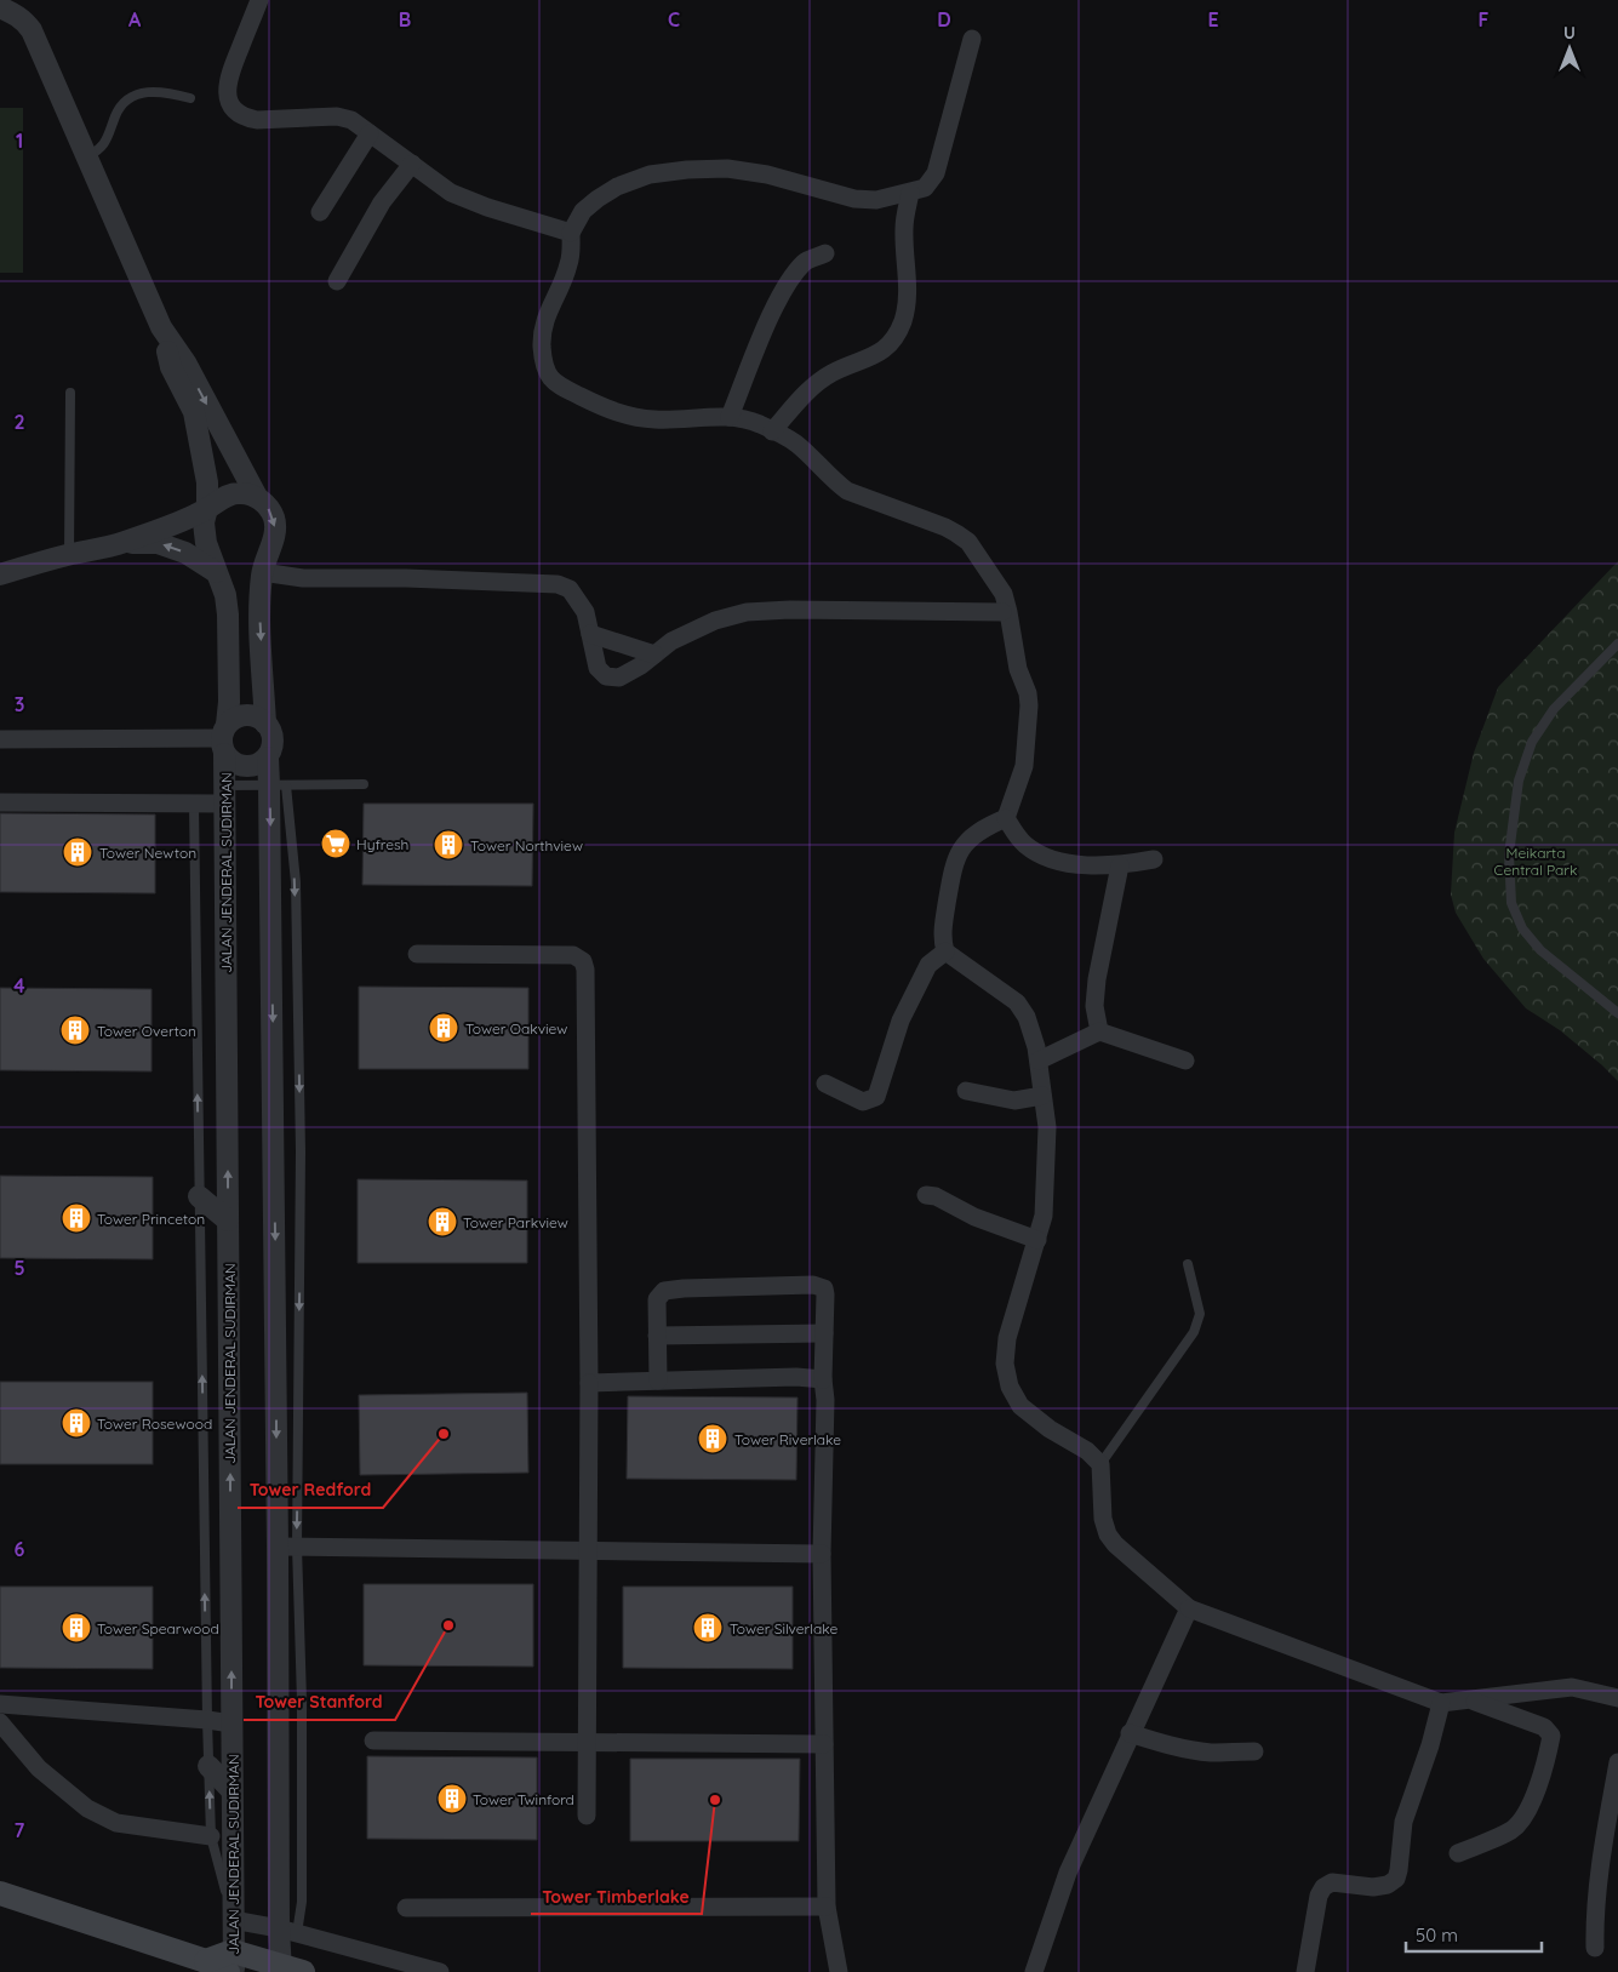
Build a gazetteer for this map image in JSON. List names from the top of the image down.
{
  "streets": {
    "street": ["JALAN JENDERAL SUDIRMAN"]
  },
  "parks": ["Meikarta Central Park"],
  "places": {
    "supermarket": ["Hyfresh"],
    "building": [
      "Tower Northview",
      "Tower Newton",
      "Tower Oakview",
      "Tower Overton",
      "Tower Princeton",
      "Tower Parkview",
      "Tower Rosewood",
      "Tower Riverlake",
      "Tower Spearwood",
      "Tower Silverlake",
      "Tower Twinford"
    ],
    "other": ["Tower Redford", "Tower Stanford", "Tower Timberlake"]
  },
  "scale_bar": "50 m",
  "north": "top",
  "grid": {
    "columns": [
      "A",
      "B",
      "C",
      "D",
      "E",
      "F"
    ],
    "rows": [
      "1",
      "2",
      "3",
      "4",
      "5",
      "6",
      "7"
    ]
  }
}
